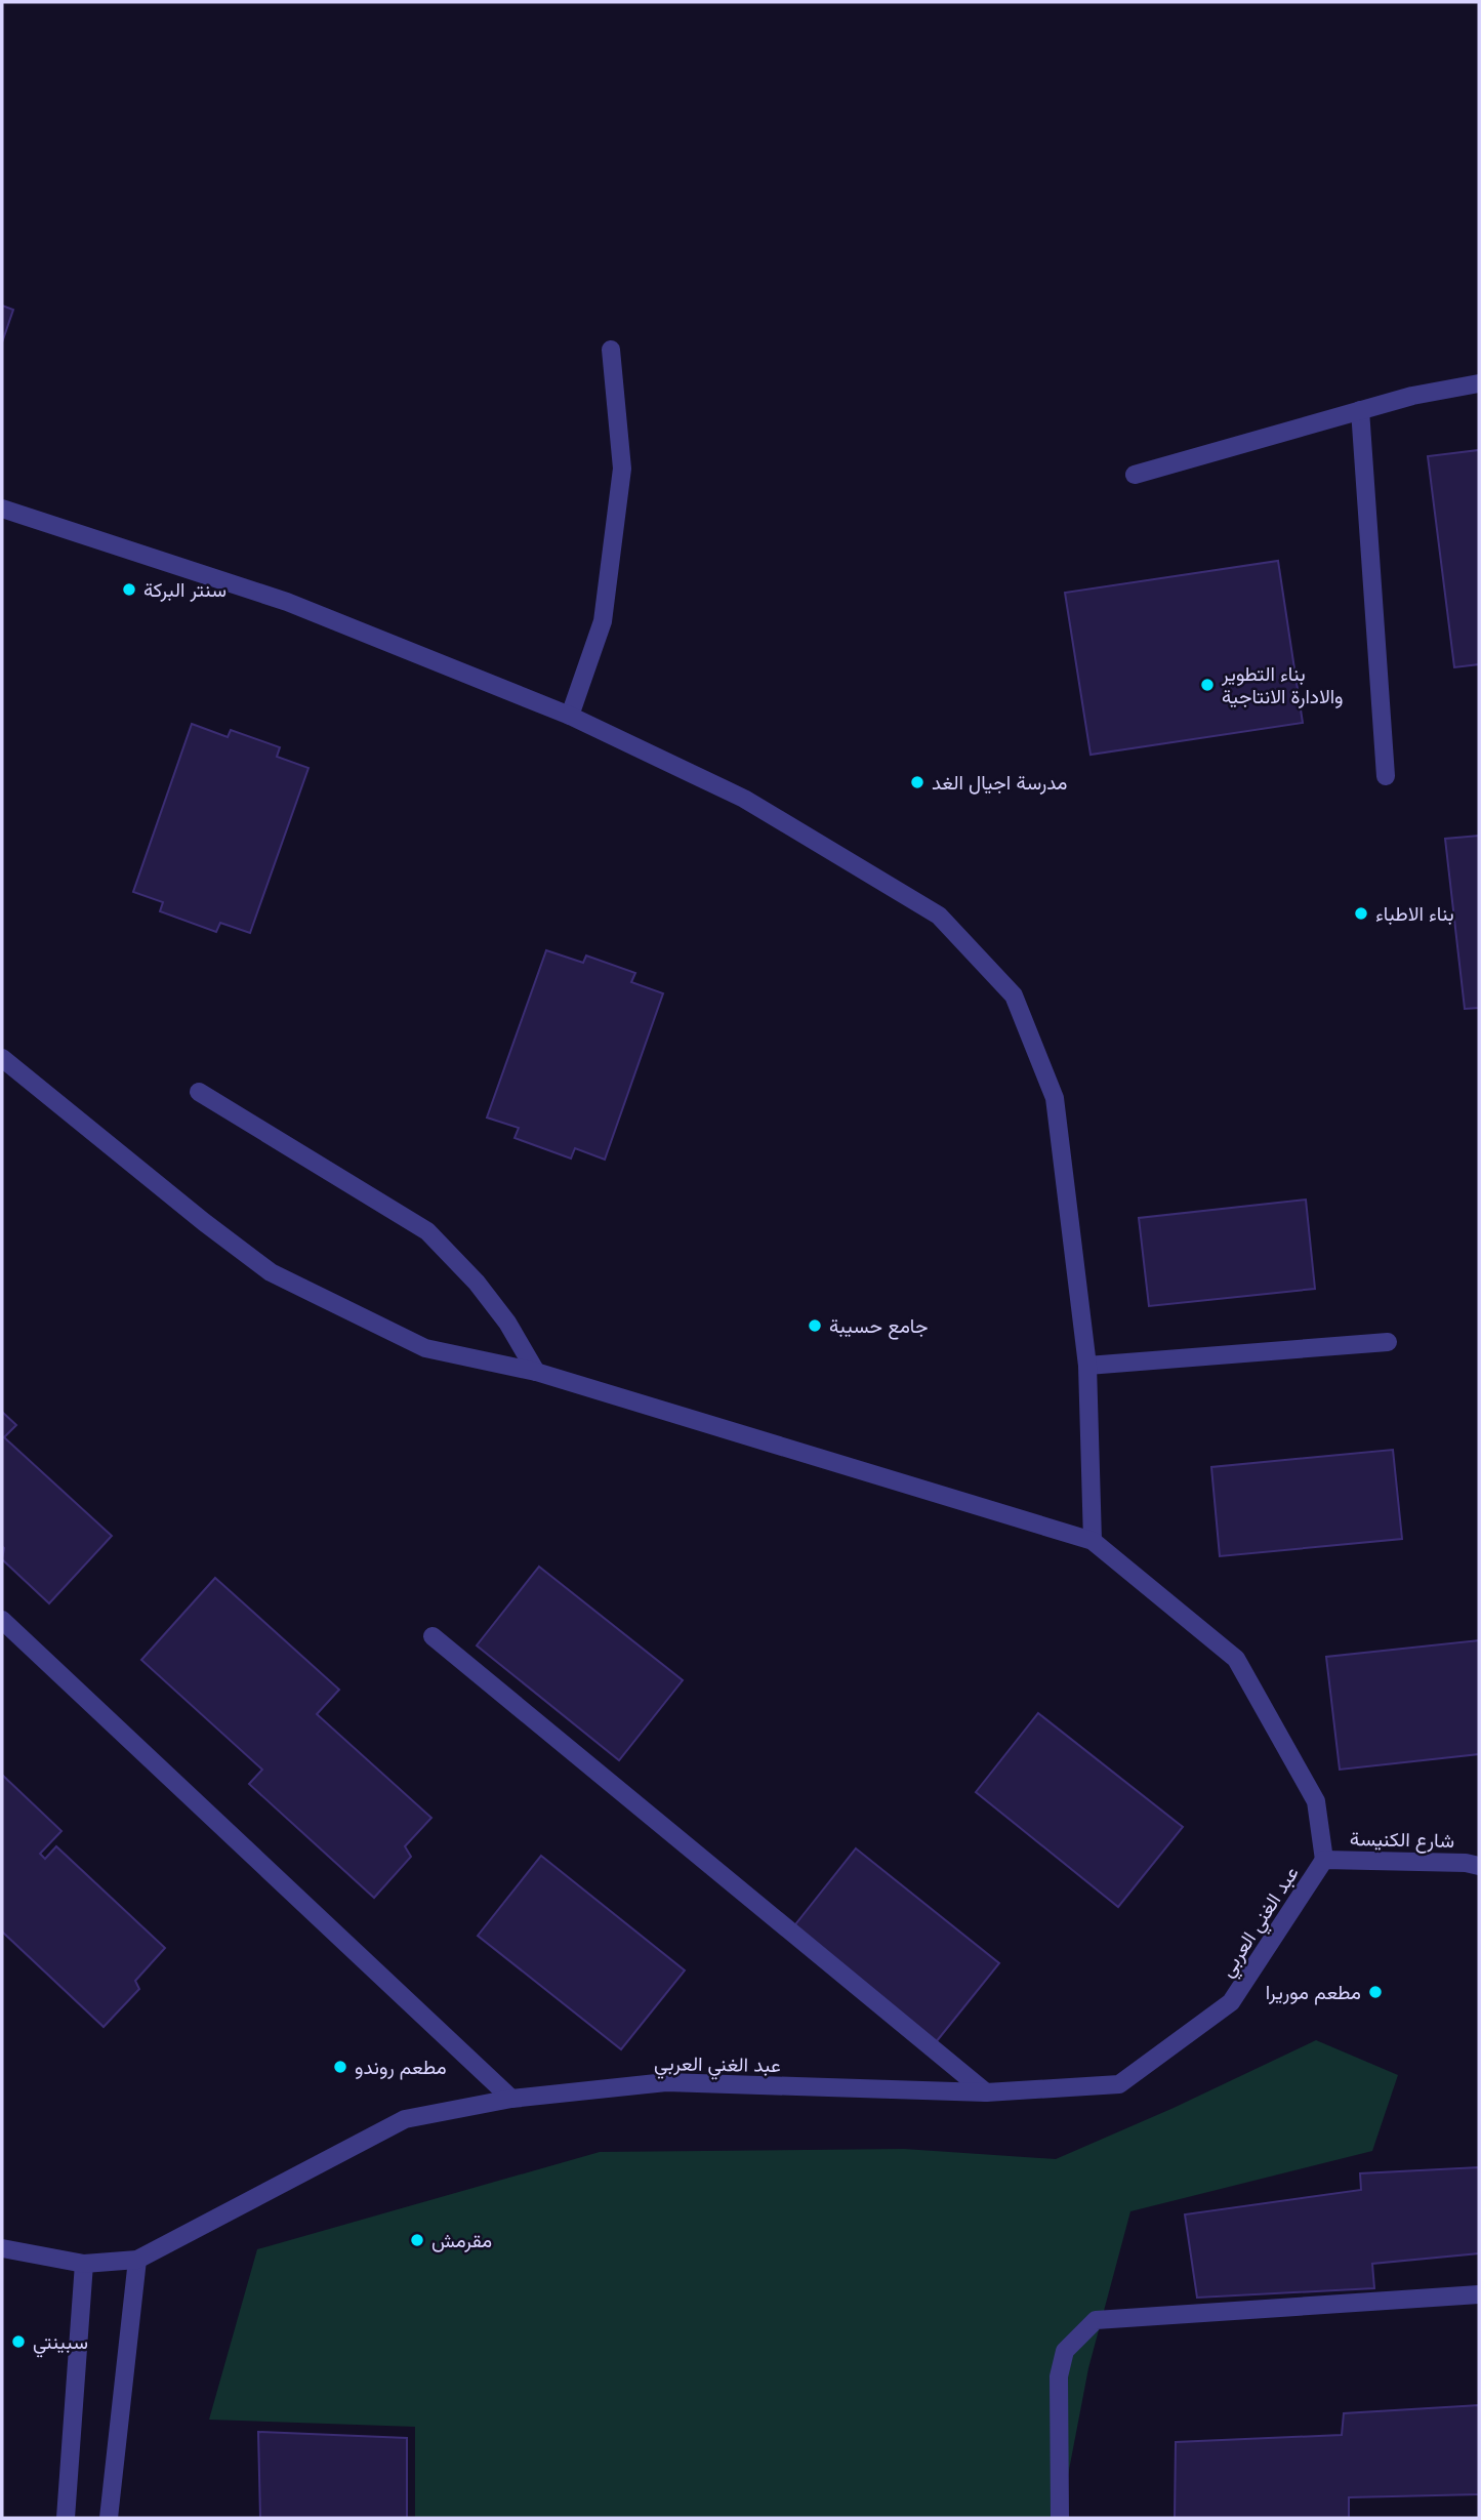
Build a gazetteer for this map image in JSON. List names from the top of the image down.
{
  "streets": {
    "street": ["شارع الكنيسة", "عبد الغني العربي"]
  },
  "crossings": [
    ["شارع الكنيسة", "عبد الغني العربي"]
  ],
  "places": [
    "سنتر البركة",
    "بناء التطوير والادارة الانتاجية",
    "مدرسة اجيال الغد",
    "بناء الاطباء",
    "جامع حسيبة",
    "مطعم موريرا",
    "مطعم روندو",
    "مقرمش",
    "سبينتي"
  ]
}
